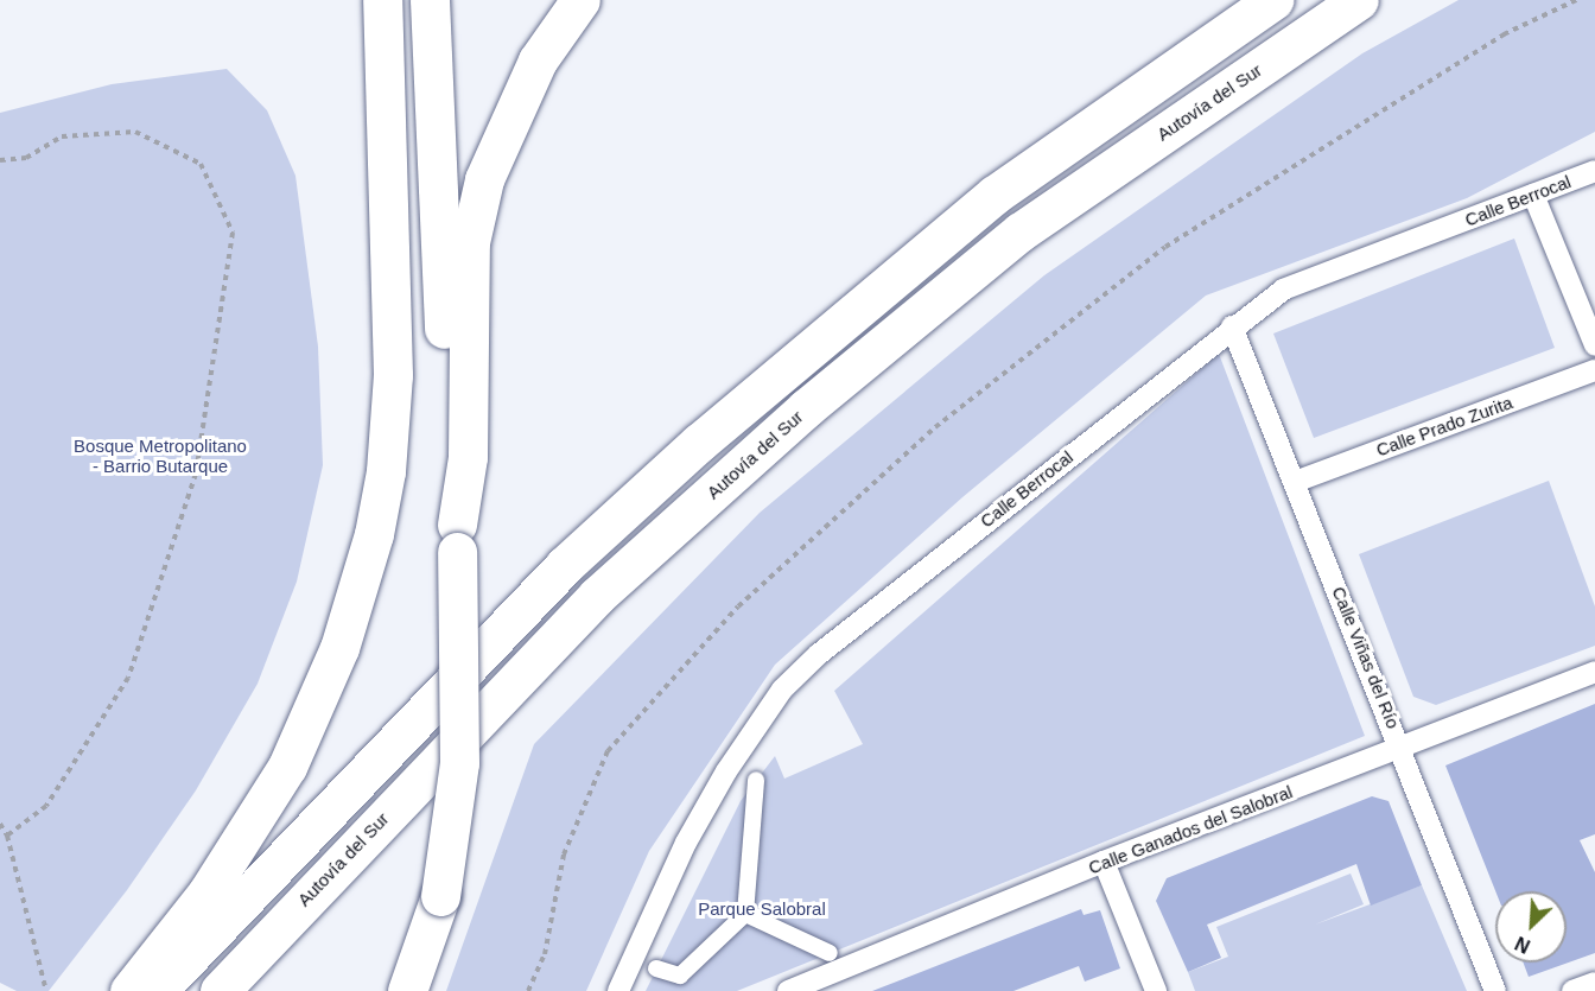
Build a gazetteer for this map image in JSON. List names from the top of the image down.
{
  "streets": {
    "highway": ["Autovía del Sur"],
    "street": [
      "Calle Berrocal",
      "Calle Prado Zurita",
      "Calle Viñas del Río",
      "Calle Ganados del Salobral"
    ]
  },
  "crossings": [
    ["Calle Berrocal", "Calle Viñas del Río"],
    ["Calle Prado Zurita", "Calle Viñas del Río"],
    ["Calle Viñas del Río", "Calle Ganados del Salobral"]
  ],
  "parks": ["Bosque Metropolitano - Barrio Butarque", "Parque Salobral"],
  "north": "bottom left"
}
